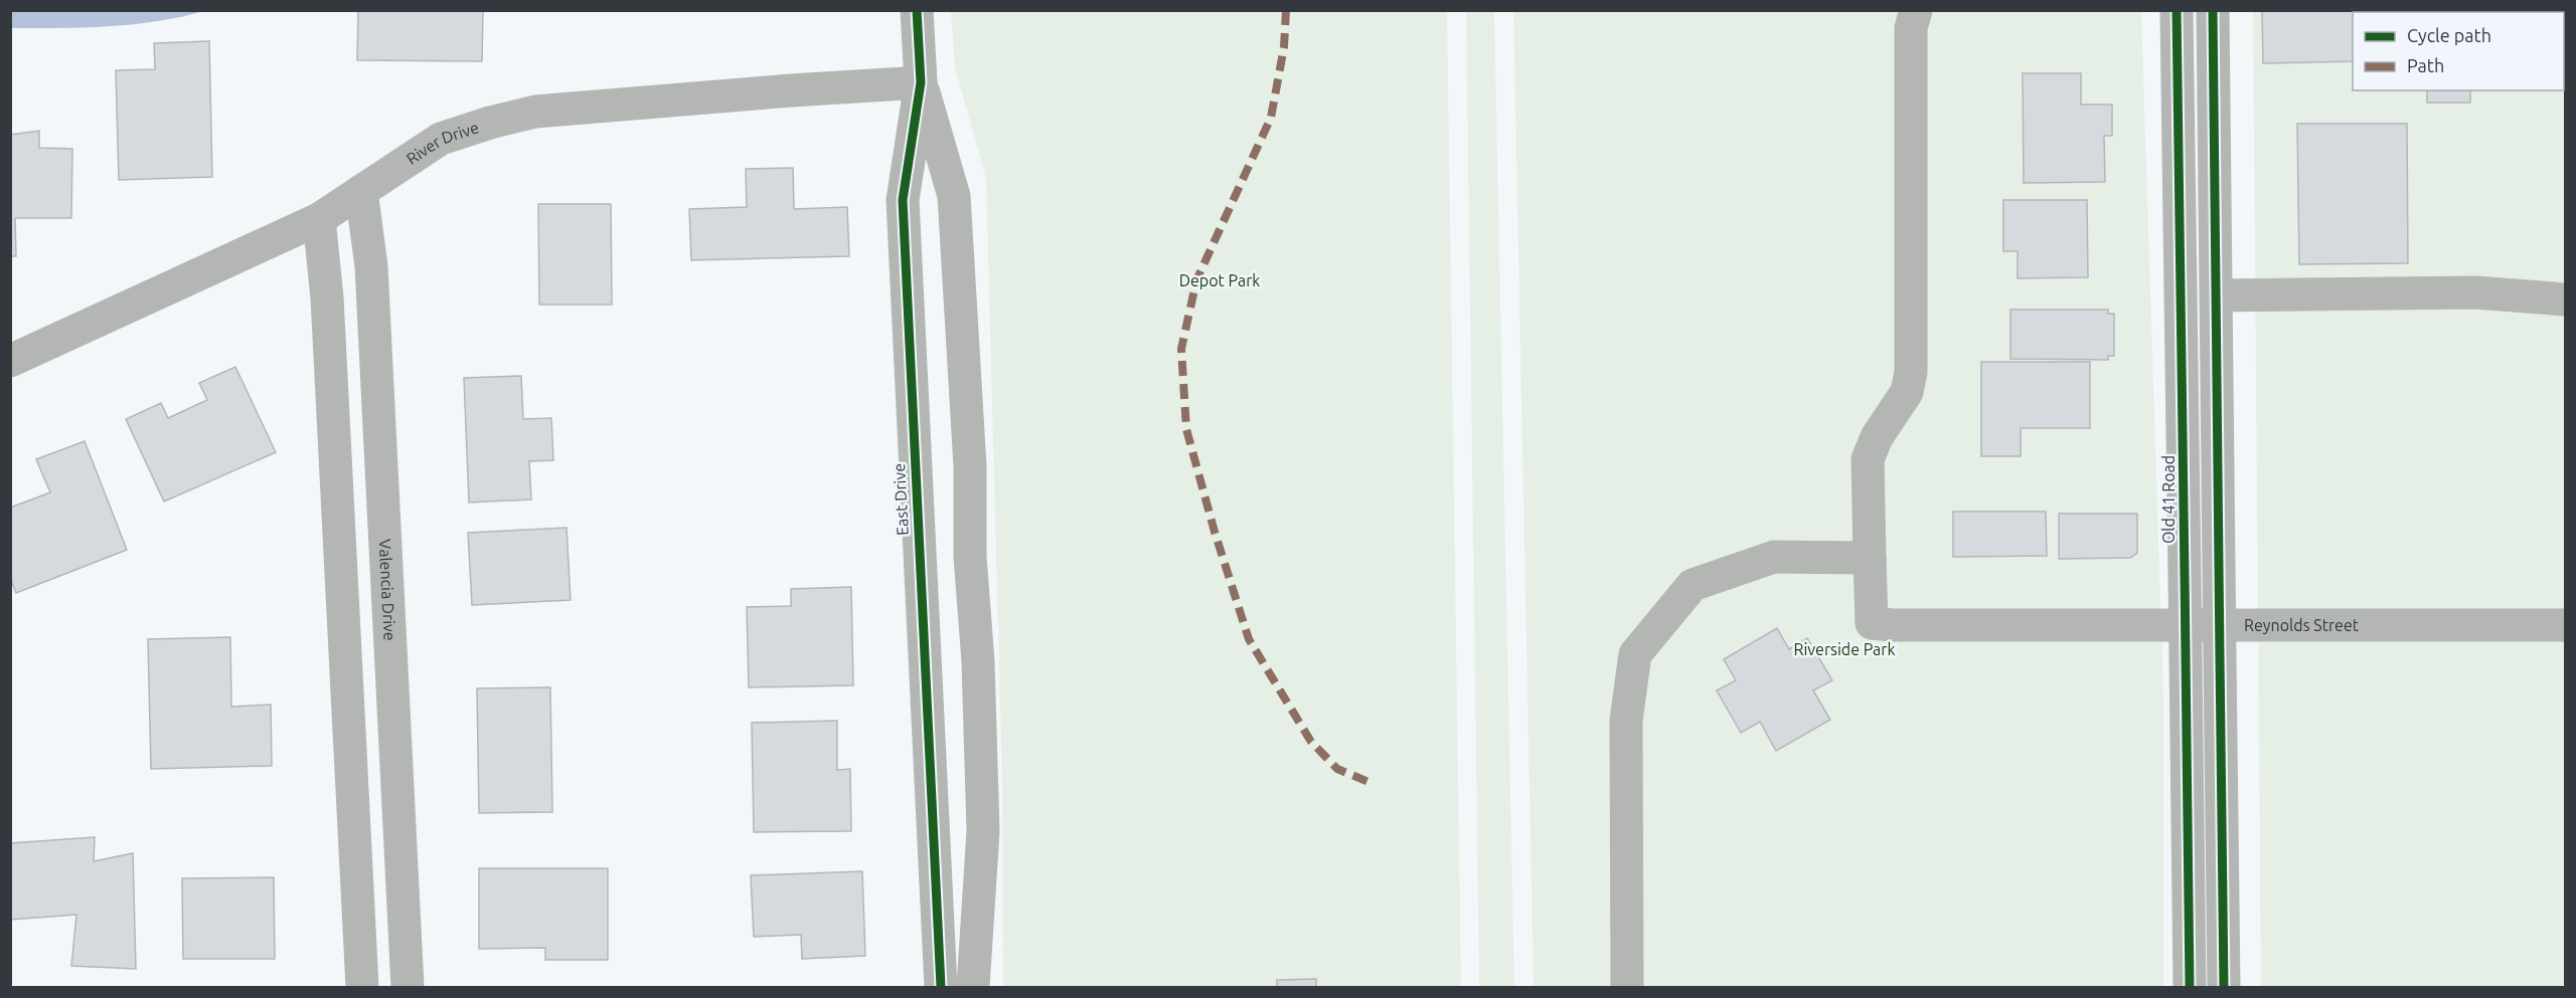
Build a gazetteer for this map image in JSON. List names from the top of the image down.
{
  "streets": {
    "street": [
      "River Drive",
      "East Drive",
      "Old 41 Road",
      "Valencia Drive",
      "Reynolds Street"
    ]
  },
  "crossings": [
    ["River Drive", "East Drive"],
    ["River Drive", "Valencia Drive"],
    ["Old 41 Road", "Reynolds Street"]
  ],
  "parks": ["Depot Park", "Riverside Park"],
  "legend": ["Cycle path", "Path"]
}
